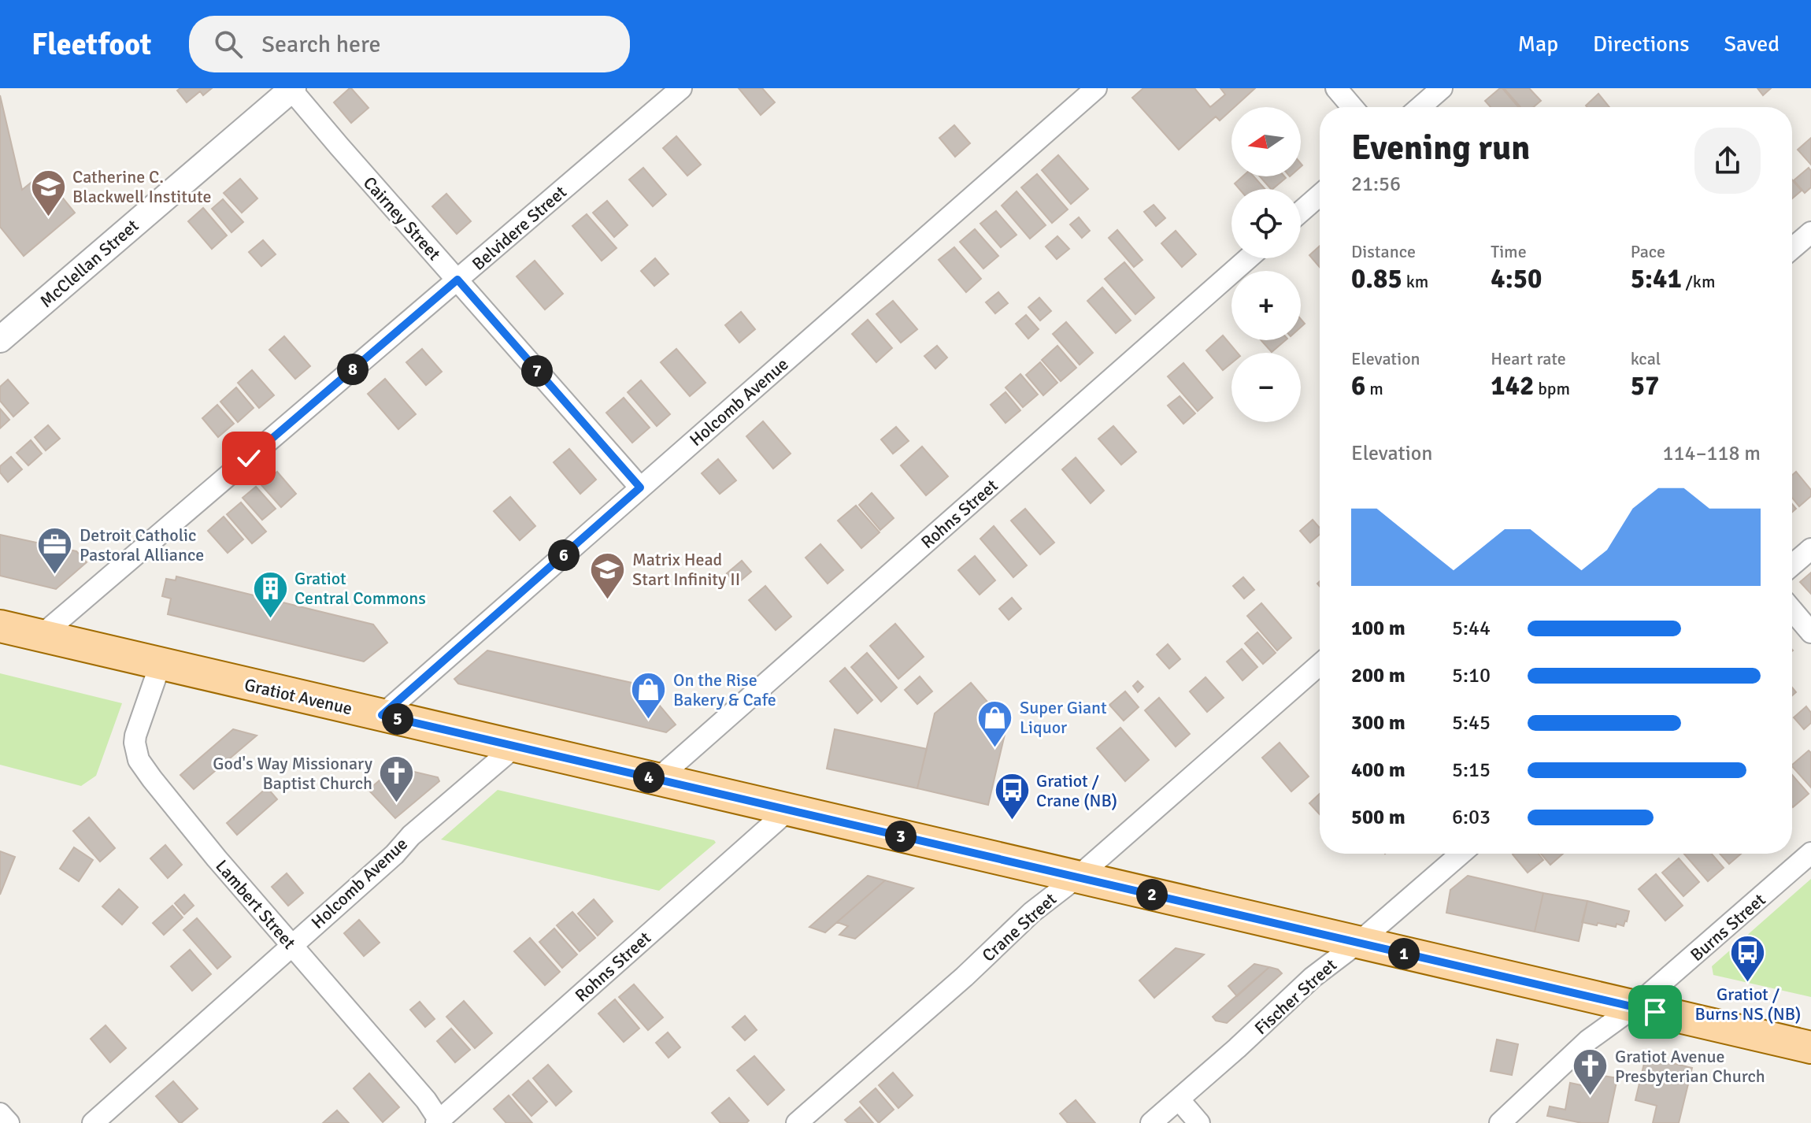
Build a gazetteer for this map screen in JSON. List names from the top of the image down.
{
  "streets": {
    "main road": ["Gratiot Avenue"],
    "street": [
      "Cairney Street",
      "Belvidere Street",
      "McClellan Street",
      "Holcomb Avenue",
      "Rohns Street",
      "Lambert Street",
      "Crane Street",
      "Burns Street",
      "Fischer Street"
    ]
  },
  "crossings": [
    ["Cairney Street", "Belvidere Street"],
    ["Cairney Street", "McClellan Street"],
    ["Cairney Street", "Holcomb Avenue"],
    ["Belvidere Street", "Gratiot Avenue"],
    ["Holcomb Avenue", "Gratiot Avenue"],
    ["Holcomb Avenue", "Lambert Street"],
    ["Rohns Street", "Gratiot Avenue"],
    ["Rohns Street", "Lambert Street"],
    ["Gratiot Avenue", "Lambert Street"],
    ["Gratiot Avenue", "Crane Street"],
    ["Gratiot Avenue", "Burns Street"],
    ["Gratiot Avenue", "Fischer Street"]
  ],
  "places": {
    "school or university": ["Catherine C. Blackwell Institute", "Matrix Head Start Infinity II"],
    "office": ["Detroit Catholic Pastoral Alliance"],
    "building": ["Gratiot Central Commons"],
    "shop": ["On the Rise Bakery & Cafe", "Super Giant Liquor"],
    "church": ["God's Way Missionary Baptist Church", "Gratiot Avenue Presbyterian Church"],
    "bus stop": ["Gratiot / Crane (NB)", "Gratiot / Burns NS (NB)"]
  },
  "north": "left",
  "page": {
    "header": "Fleetfoot",
    "search": "Search here",
    "nav": ["Map", "Directions", "Saved"],
    "map_buttons": ["+", "−"],
    "heading": ["Evening run", "21:56"],
    "stats": [
      ["Distance", "0.85 km"],
      ["Time", "4:50"],
      ["Pace", "5:41 /km"],
      ["Elevation", "6 m"],
      ["Heart rate", "142 bpm"],
      ["kcal", "57"]
    ],
    "pins": [
      "8",
      "7",
      "6",
      "5",
      "4",
      "3",
      "2",
      "1"
    ],
    "chart": ["Elevation", "114–118 m"],
    "list": [
      {
        "name": "100 m",
        "note": "5:44"
      },
      {
        "name": "200 m",
        "note": "5:10"
      },
      {
        "name": "300 m",
        "note": "5:45"
      },
      {
        "name": "400 m",
        "note": "5:15"
      },
      {
        "name": "500 m",
        "note": "6:03"
      }
    ]
  }
}
